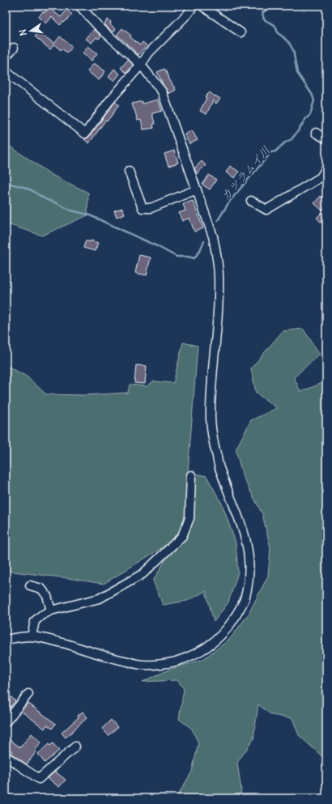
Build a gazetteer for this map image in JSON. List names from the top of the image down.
{
  "water": ["カツラムイ川"],
  "north": "left"
}
